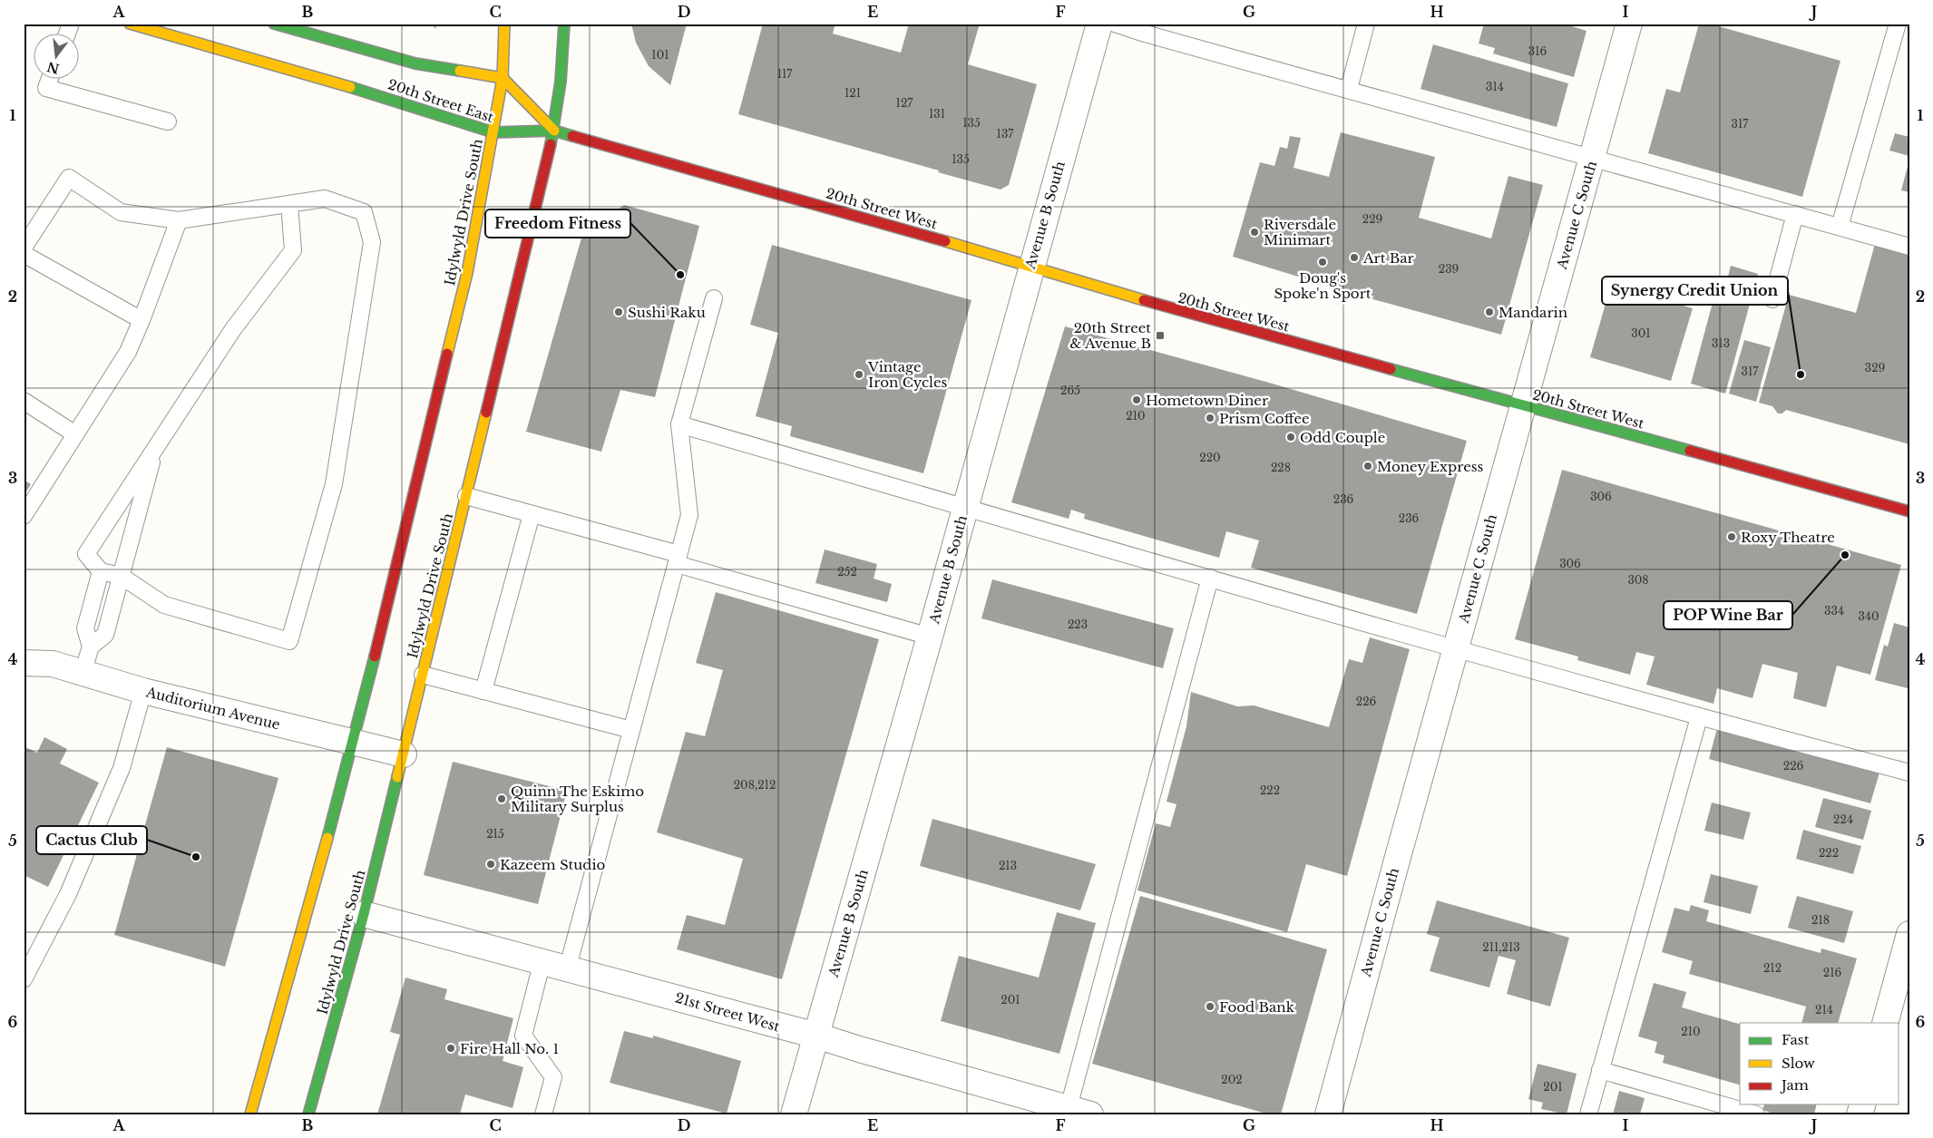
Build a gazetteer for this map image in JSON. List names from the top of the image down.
{
  "streets": {
    "main road": ["20th Street East", "20th Street West", "Idylwyld Drive South"],
    "street": [
      "Avenue B South",
      "Avenue C South",
      "Auditorium Avenue",
      "21st Street West"
    ]
  },
  "crossings": [
    ["20th Street East", "20th Street West"],
    ["20th Street East", "Idylwyld Drive South"],
    ["20th Street West", "Idylwyld Drive South"],
    ["20th Street West", "Avenue B South"],
    ["20th Street West", "Avenue C South"],
    ["Idylwyld Drive South", "Auditorium Avenue"],
    ["Idylwyld Drive South", "21st Street West"],
    ["Avenue B South", "21st Street West"]
  ],
  "places": {
    "other": [
      "Riversdale Minimart",
      "Art Bar",
      "Doug's Spoke'n Sport",
      "Freedom Fitness",
      "Sushi Raku",
      "Mandarin",
      "Vintage Iron Cycles",
      "Synergy Credit Union",
      "Hometown Diner",
      "Prism Coffee",
      "Odd Couple",
      "Money Express",
      "Roxy Theatre",
      "POP Wine Bar",
      "Quinn The Eskimo Military Surplus",
      "Cactus Club",
      "Kazeem Studio",
      "Food Bank",
      "Fire Hall No. 1"
    ],
    "transit": ["20th Street & Avenue B"]
  },
  "house_numbers": [
    "316",
    "101",
    "117",
    "314",
    "121",
    "127",
    "131",
    "135",
    "317",
    "137",
    "135",
    "229",
    "239",
    "301",
    "313",
    "329",
    "317",
    "265",
    "210",
    "220",
    "228",
    "306",
    "236",
    "236",
    "306",
    "252",
    "308",
    "334",
    "340",
    "223",
    "226",
    "226",
    "208,212",
    "222",
    "224",
    "215",
    "222",
    "213",
    "218",
    "211,213",
    "212",
    "216",
    "201",
    "214",
    "210",
    "202",
    "201"
  ],
  "legend": ["Fast", "Slow", "Jam"],
  "north": "bottom",
  "grid": {
    "columns": [
      "A",
      "B",
      "C",
      "D",
      "E",
      "F",
      "G",
      "H",
      "I",
      "J"
    ],
    "rows": [
      "1",
      "2",
      "3",
      "4",
      "5",
      "6"
    ]
  }
}
